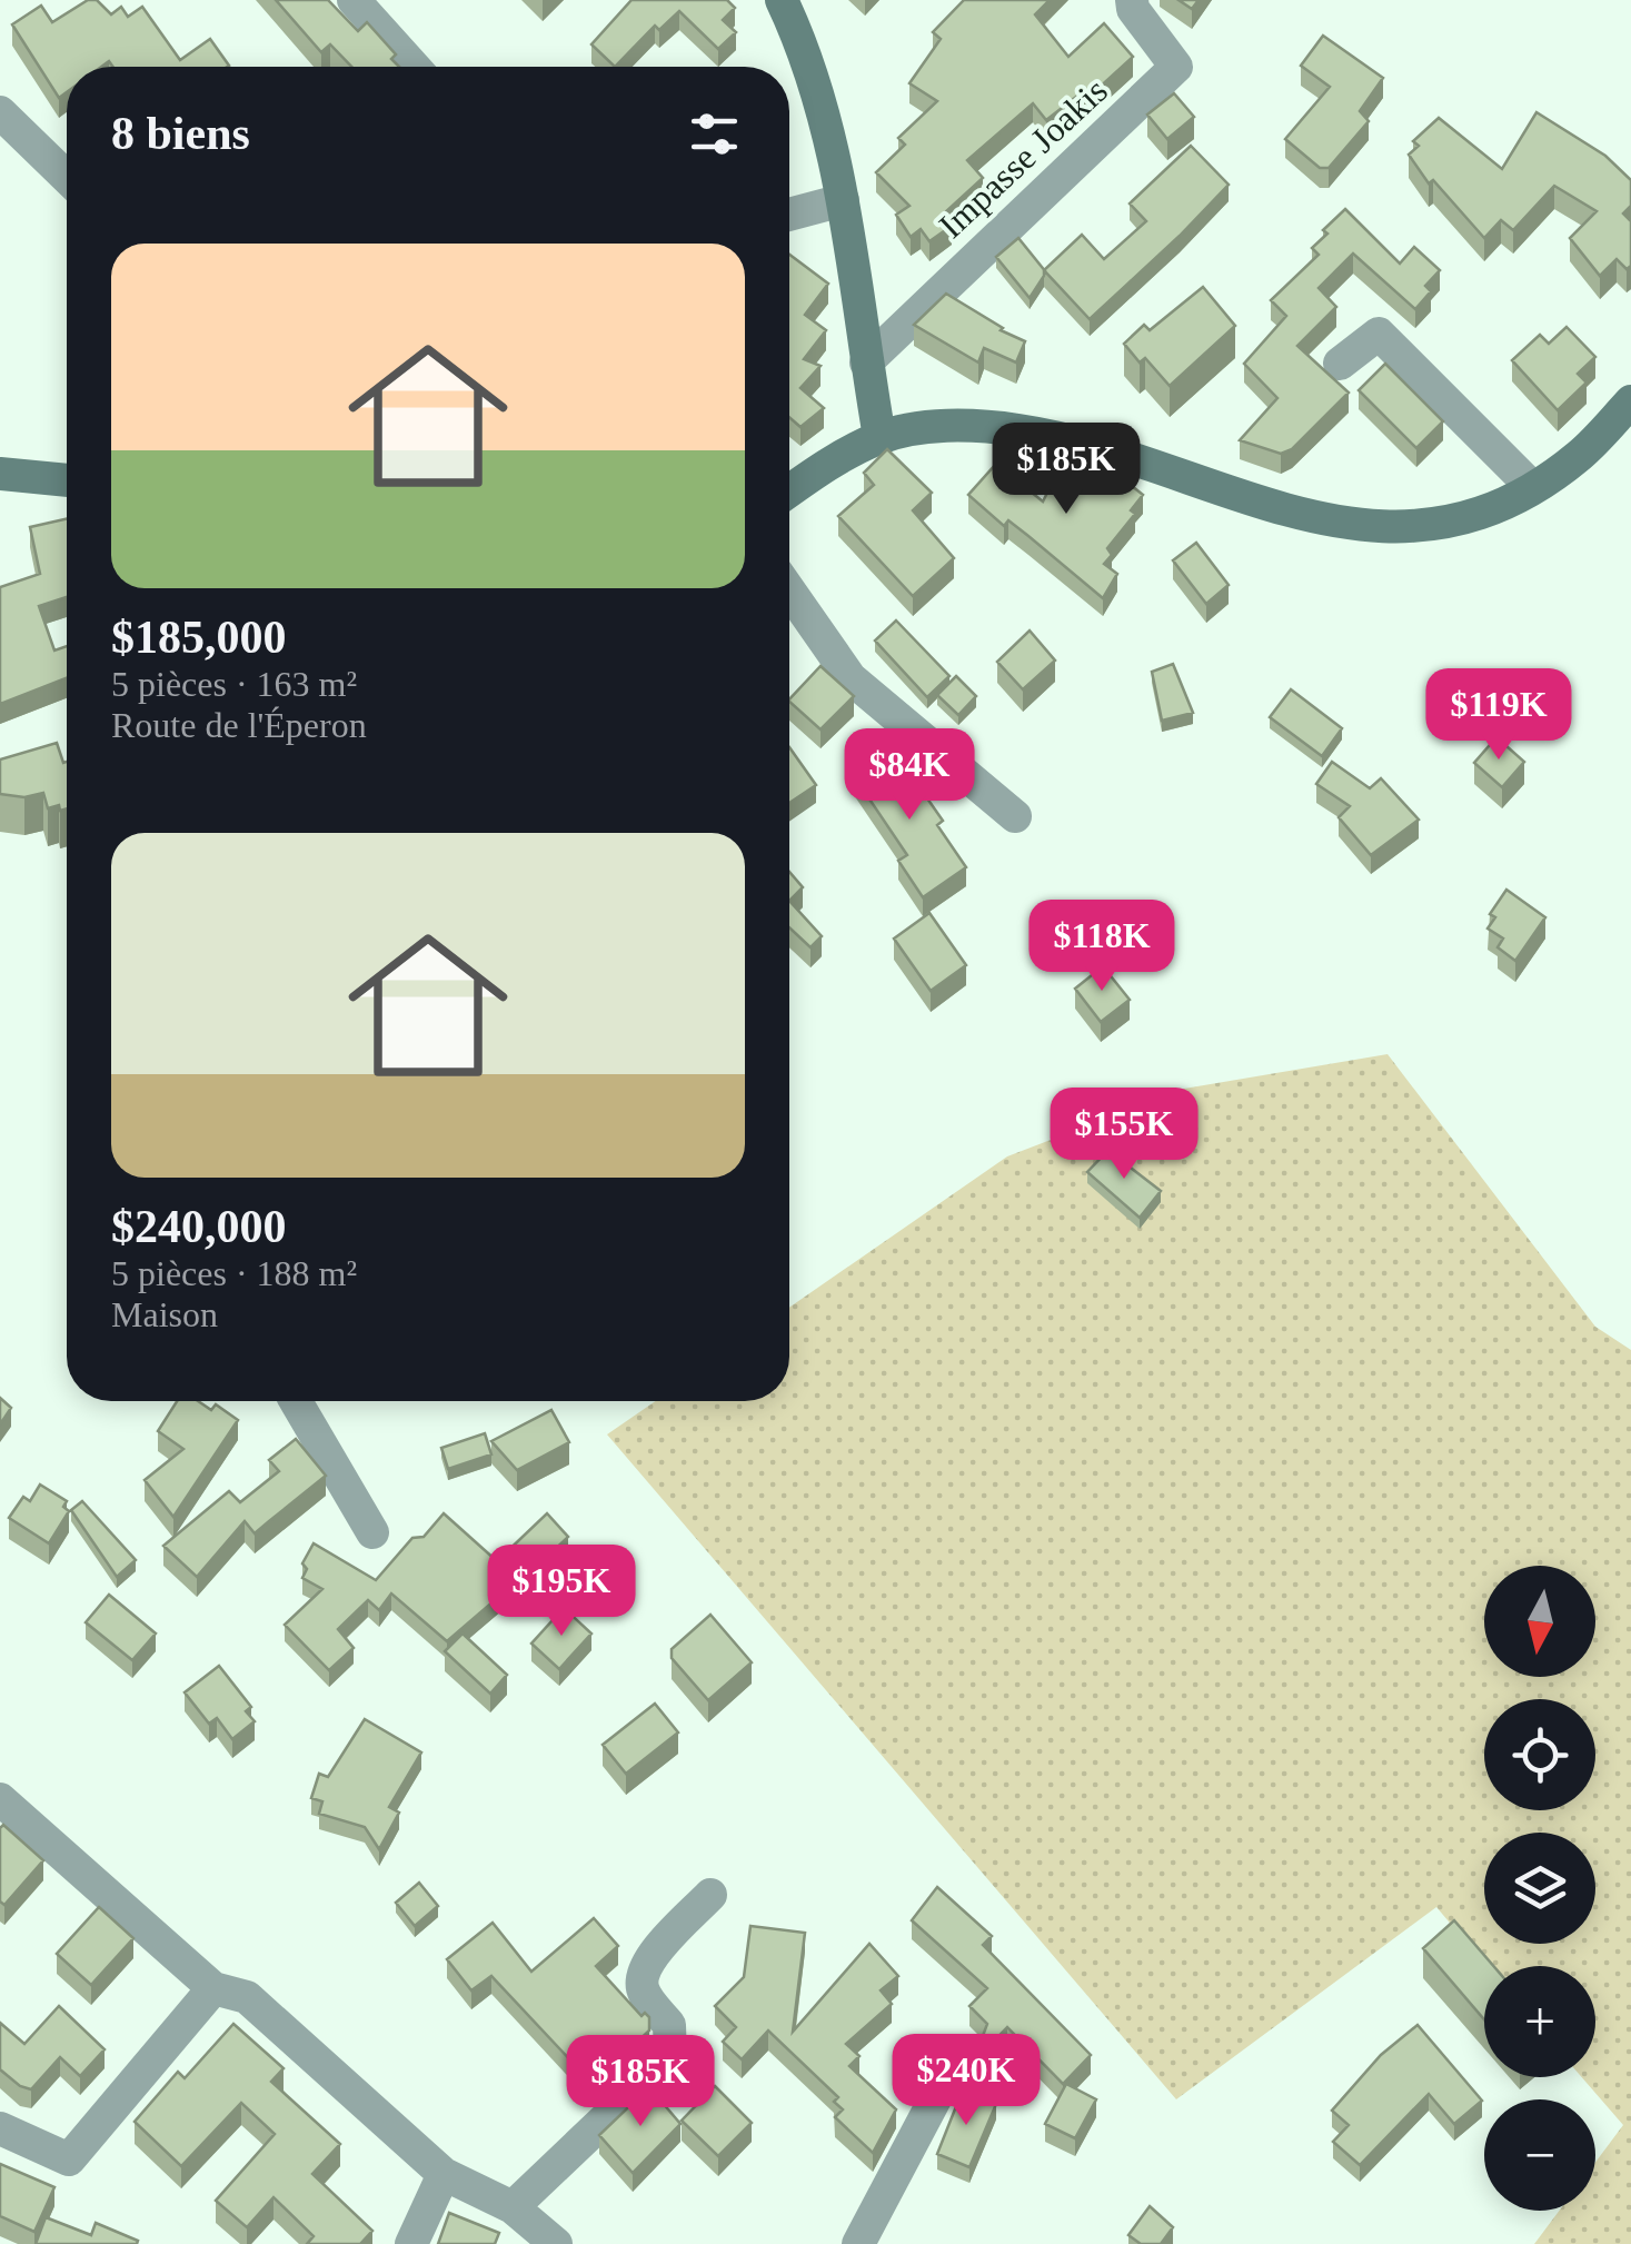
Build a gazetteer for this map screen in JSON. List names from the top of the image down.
{
  "streets": {
    "street": ["Impasse Joakis"]
  },
  "north": "bottom",
  "page": {
    "heading": "8 biens",
    "list": [
      {
        "name": "$185,000",
        "note": "5 pièces · 163 m² · Route de l'Éperon"
      },
      {
        "name": "$240,000",
        "note": "5 pièces · 188 m² · Maison"
      }
    ],
    "price": [
      "$185K",
      "$119K",
      "$84K",
      "$118K",
      "$155K",
      "$195K",
      "$240K",
      "$185K"
    ],
    "map_buttons": ["+", "−"]
  }
}
